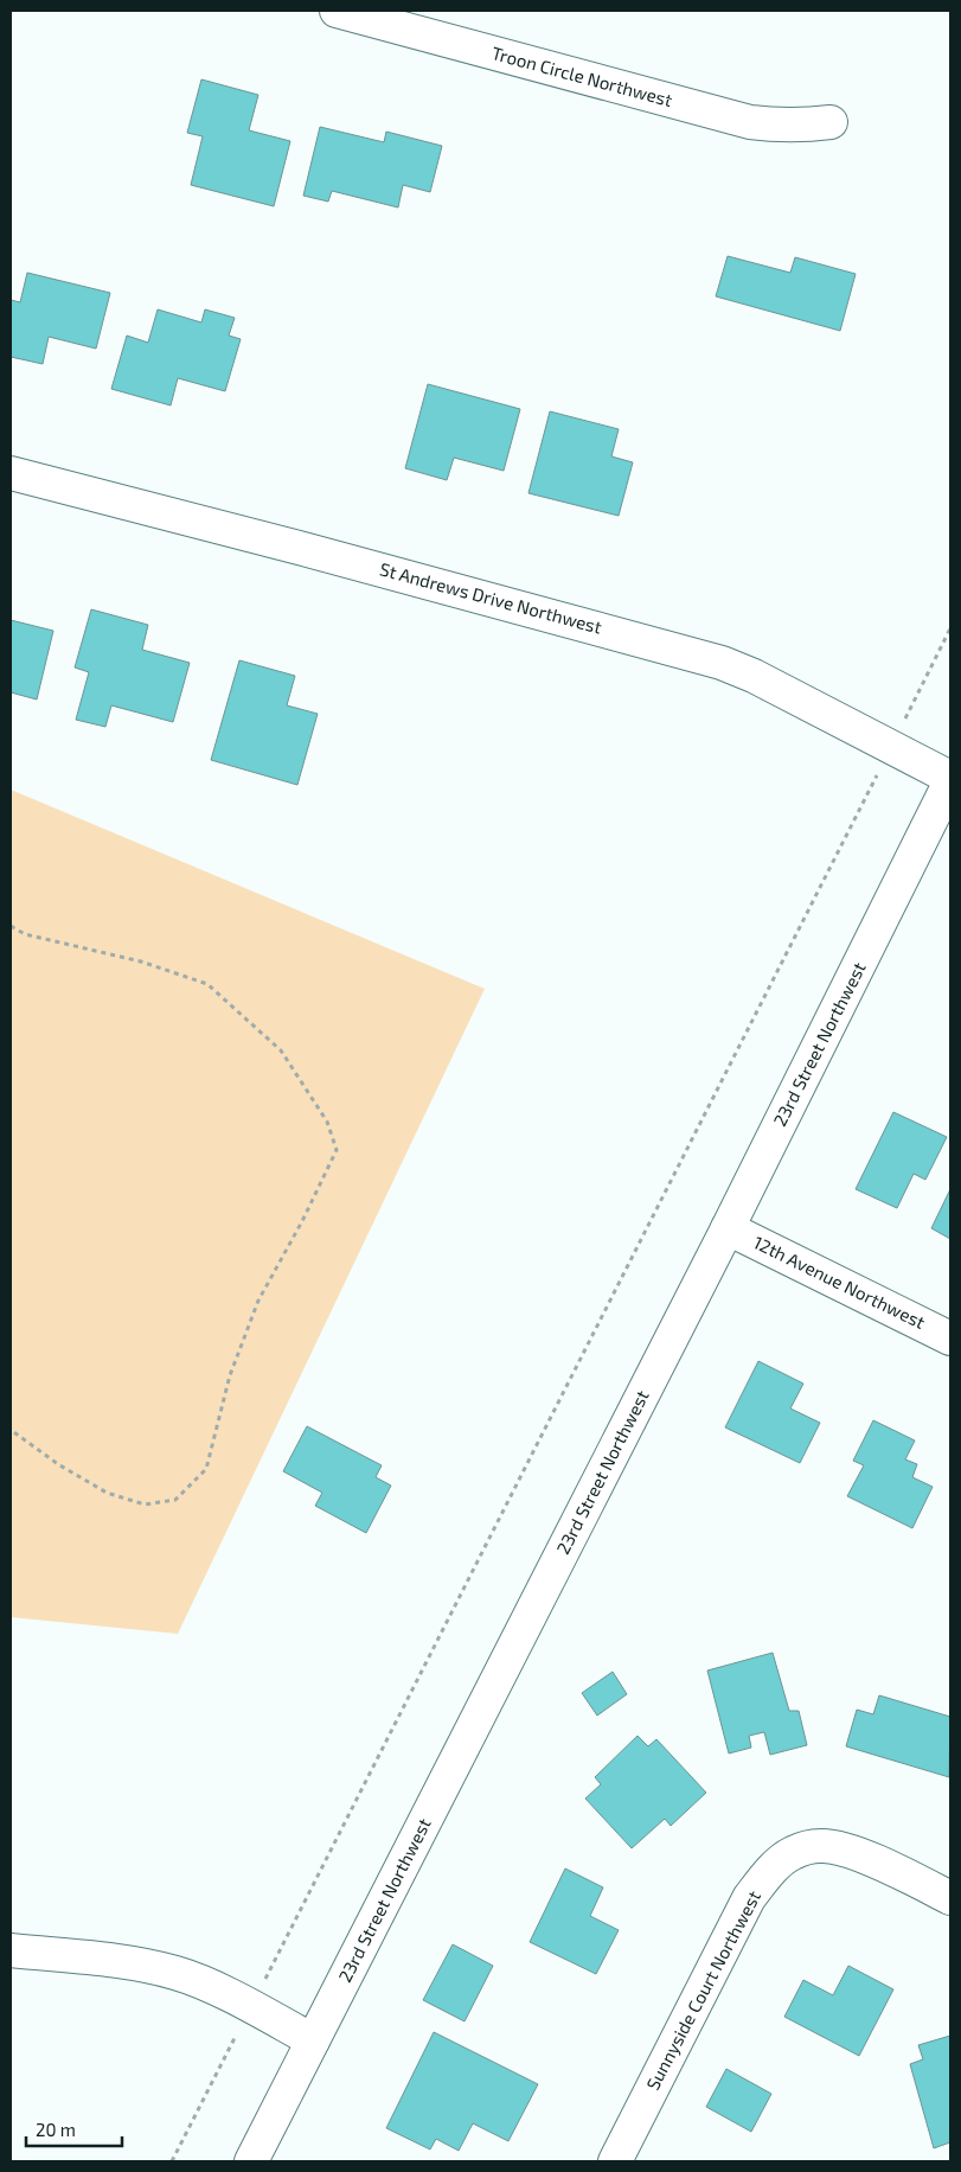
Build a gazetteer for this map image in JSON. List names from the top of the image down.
{
  "streets": {
    "street": [
      "Troon Circle Northwest",
      "St Andrews Drive Northwest",
      "23rd Street Northwest",
      "12th Avenue Northwest",
      "Sunnyside Court Northwest"
    ]
  },
  "crossings": [
    ["St Andrews Drive Northwest", "23rd Street Northwest"],
    ["23rd Street Northwest", "12th Avenue Northwest"]
  ],
  "scale_bar": "20 m"
}
